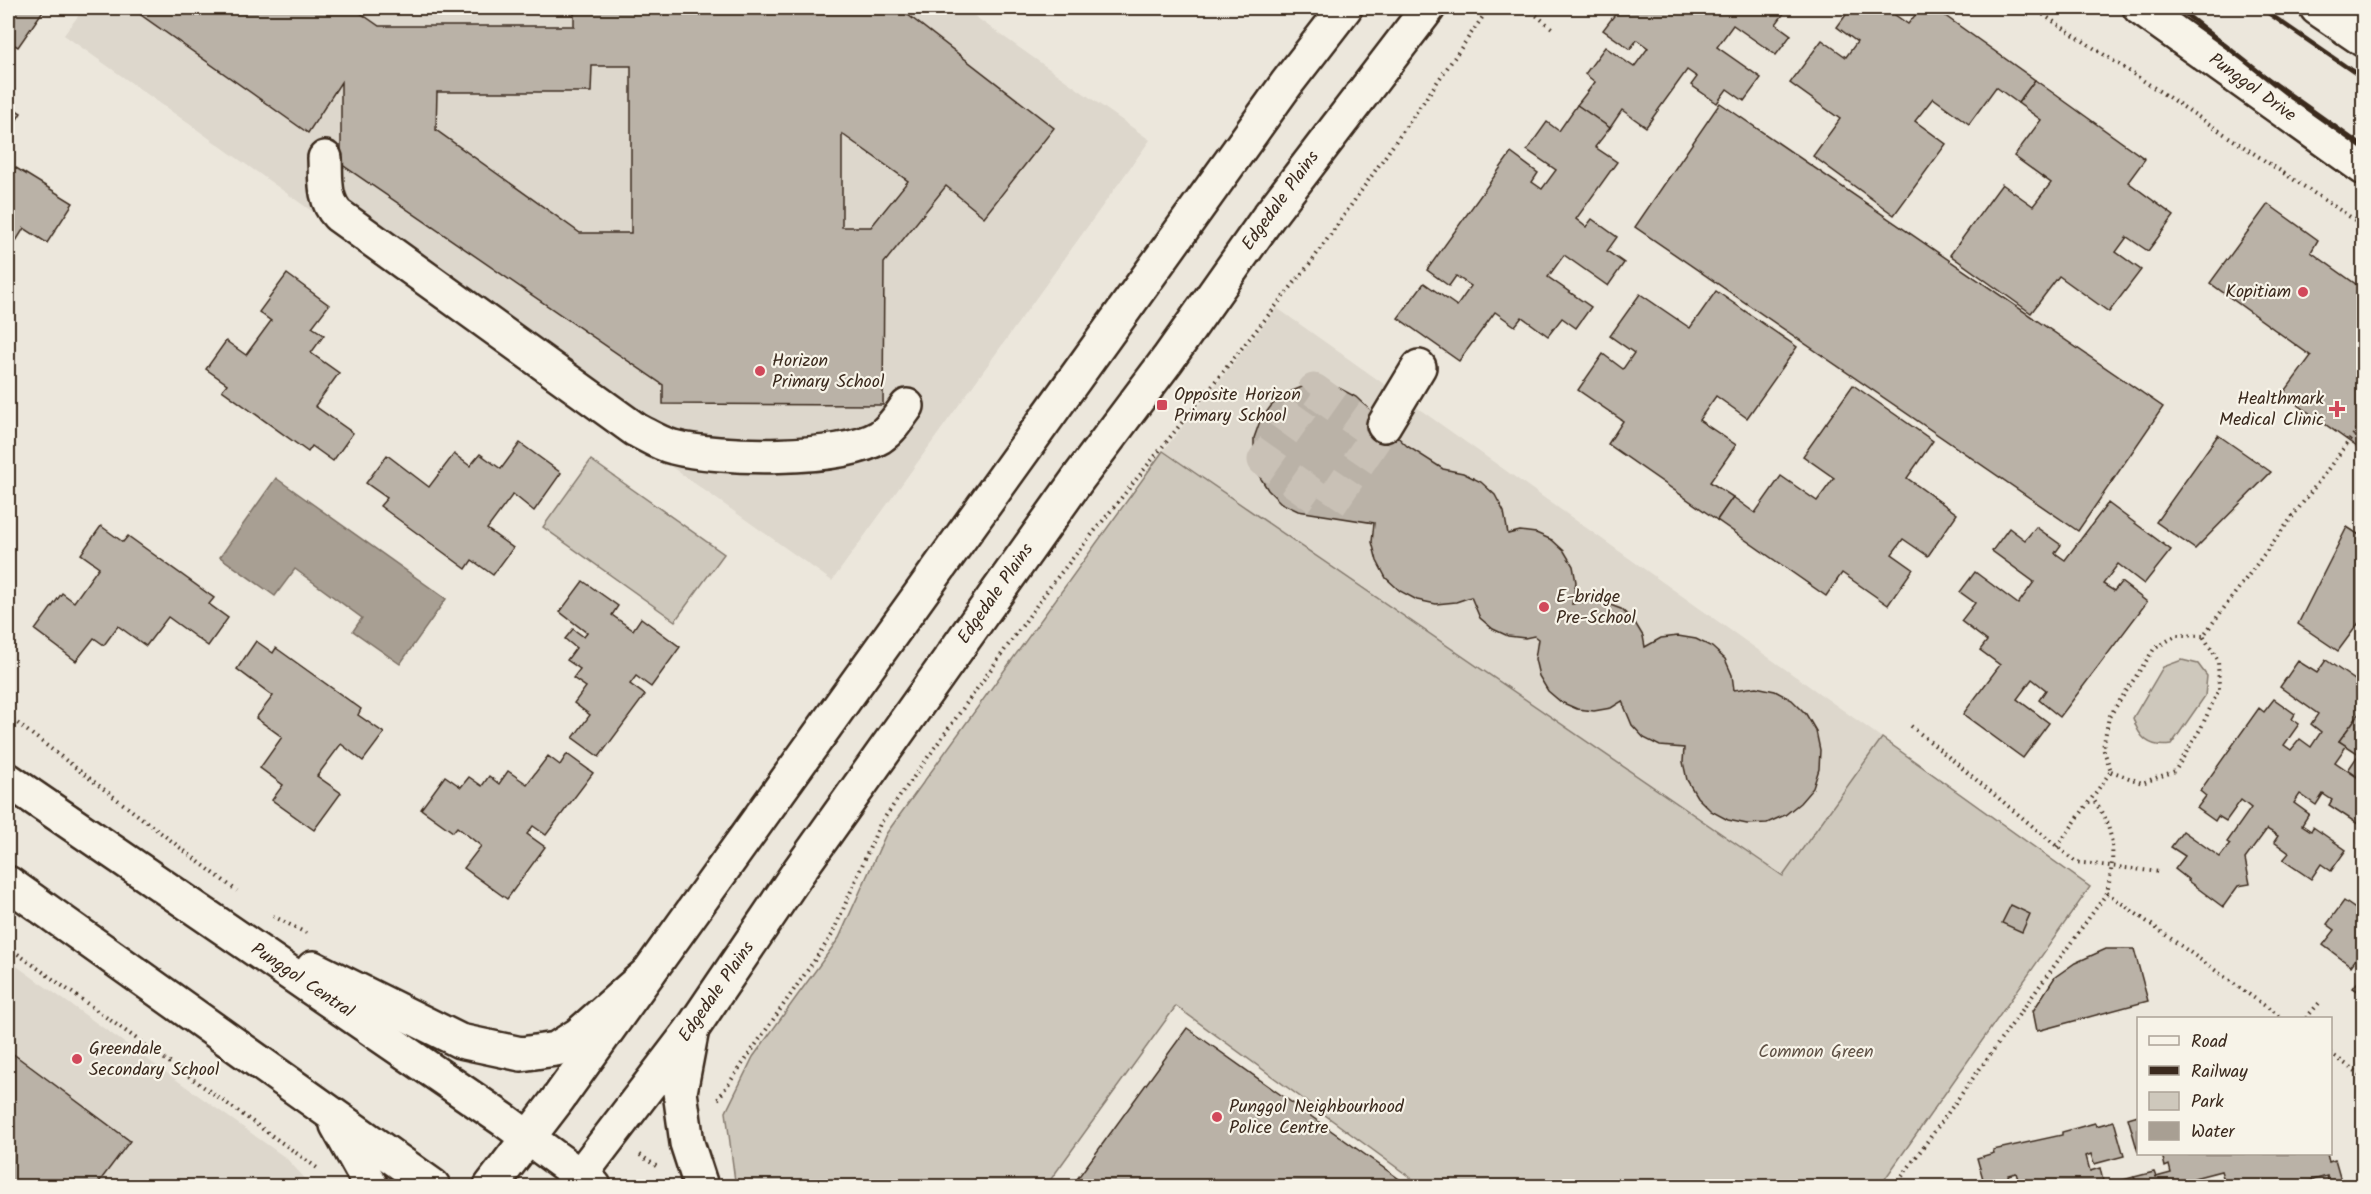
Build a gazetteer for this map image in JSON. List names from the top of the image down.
{
  "streets": {
    "street": ["Punggol Drive", "Edgedale Plains", "Punggol Central"]
  },
  "crossings": [
    ["Edgedale Plains", "Punggol Central"]
  ],
  "parks": ["Common Green"],
  "places": {
    "other": [
      "Kopitiam",
      "Horizon Primary School",
      "E-bridge Pre-School",
      "Greendale Secondary School",
      "Punggol Neighbourhood Police Centre"
    ],
    "transit": ["Opposite Horizon Primary School"],
    "health": ["Healthmark Medical Clinic"]
  },
  "legend": [
    "Road",
    "Railway",
    "Park",
    "Water"
  ]
}
